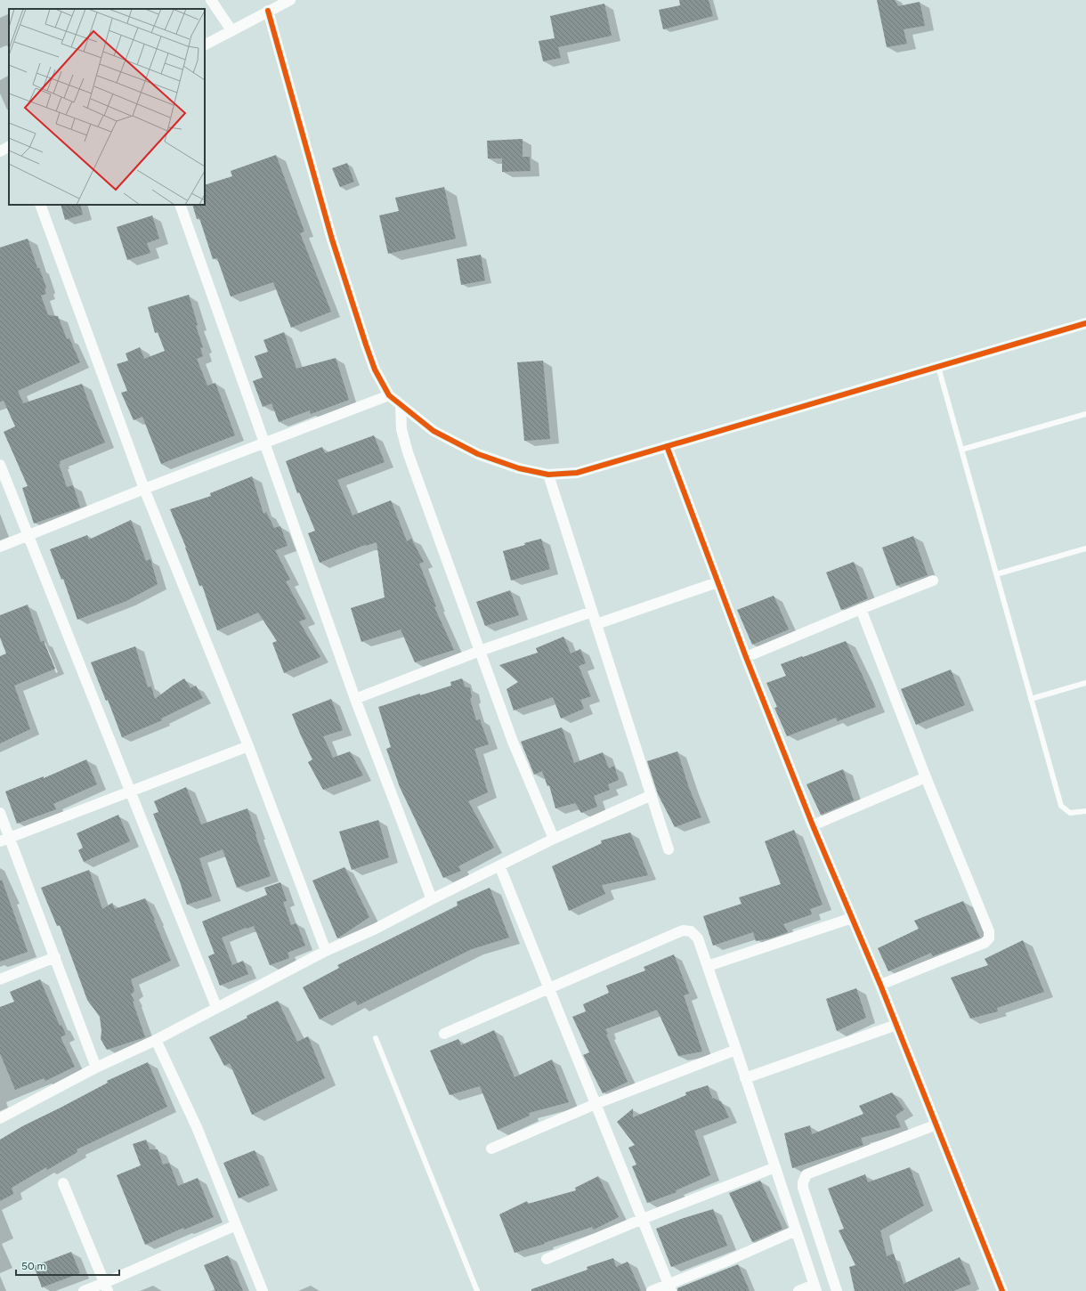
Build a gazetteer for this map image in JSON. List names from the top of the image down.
{
  "scale_bar": "50 m"
}
